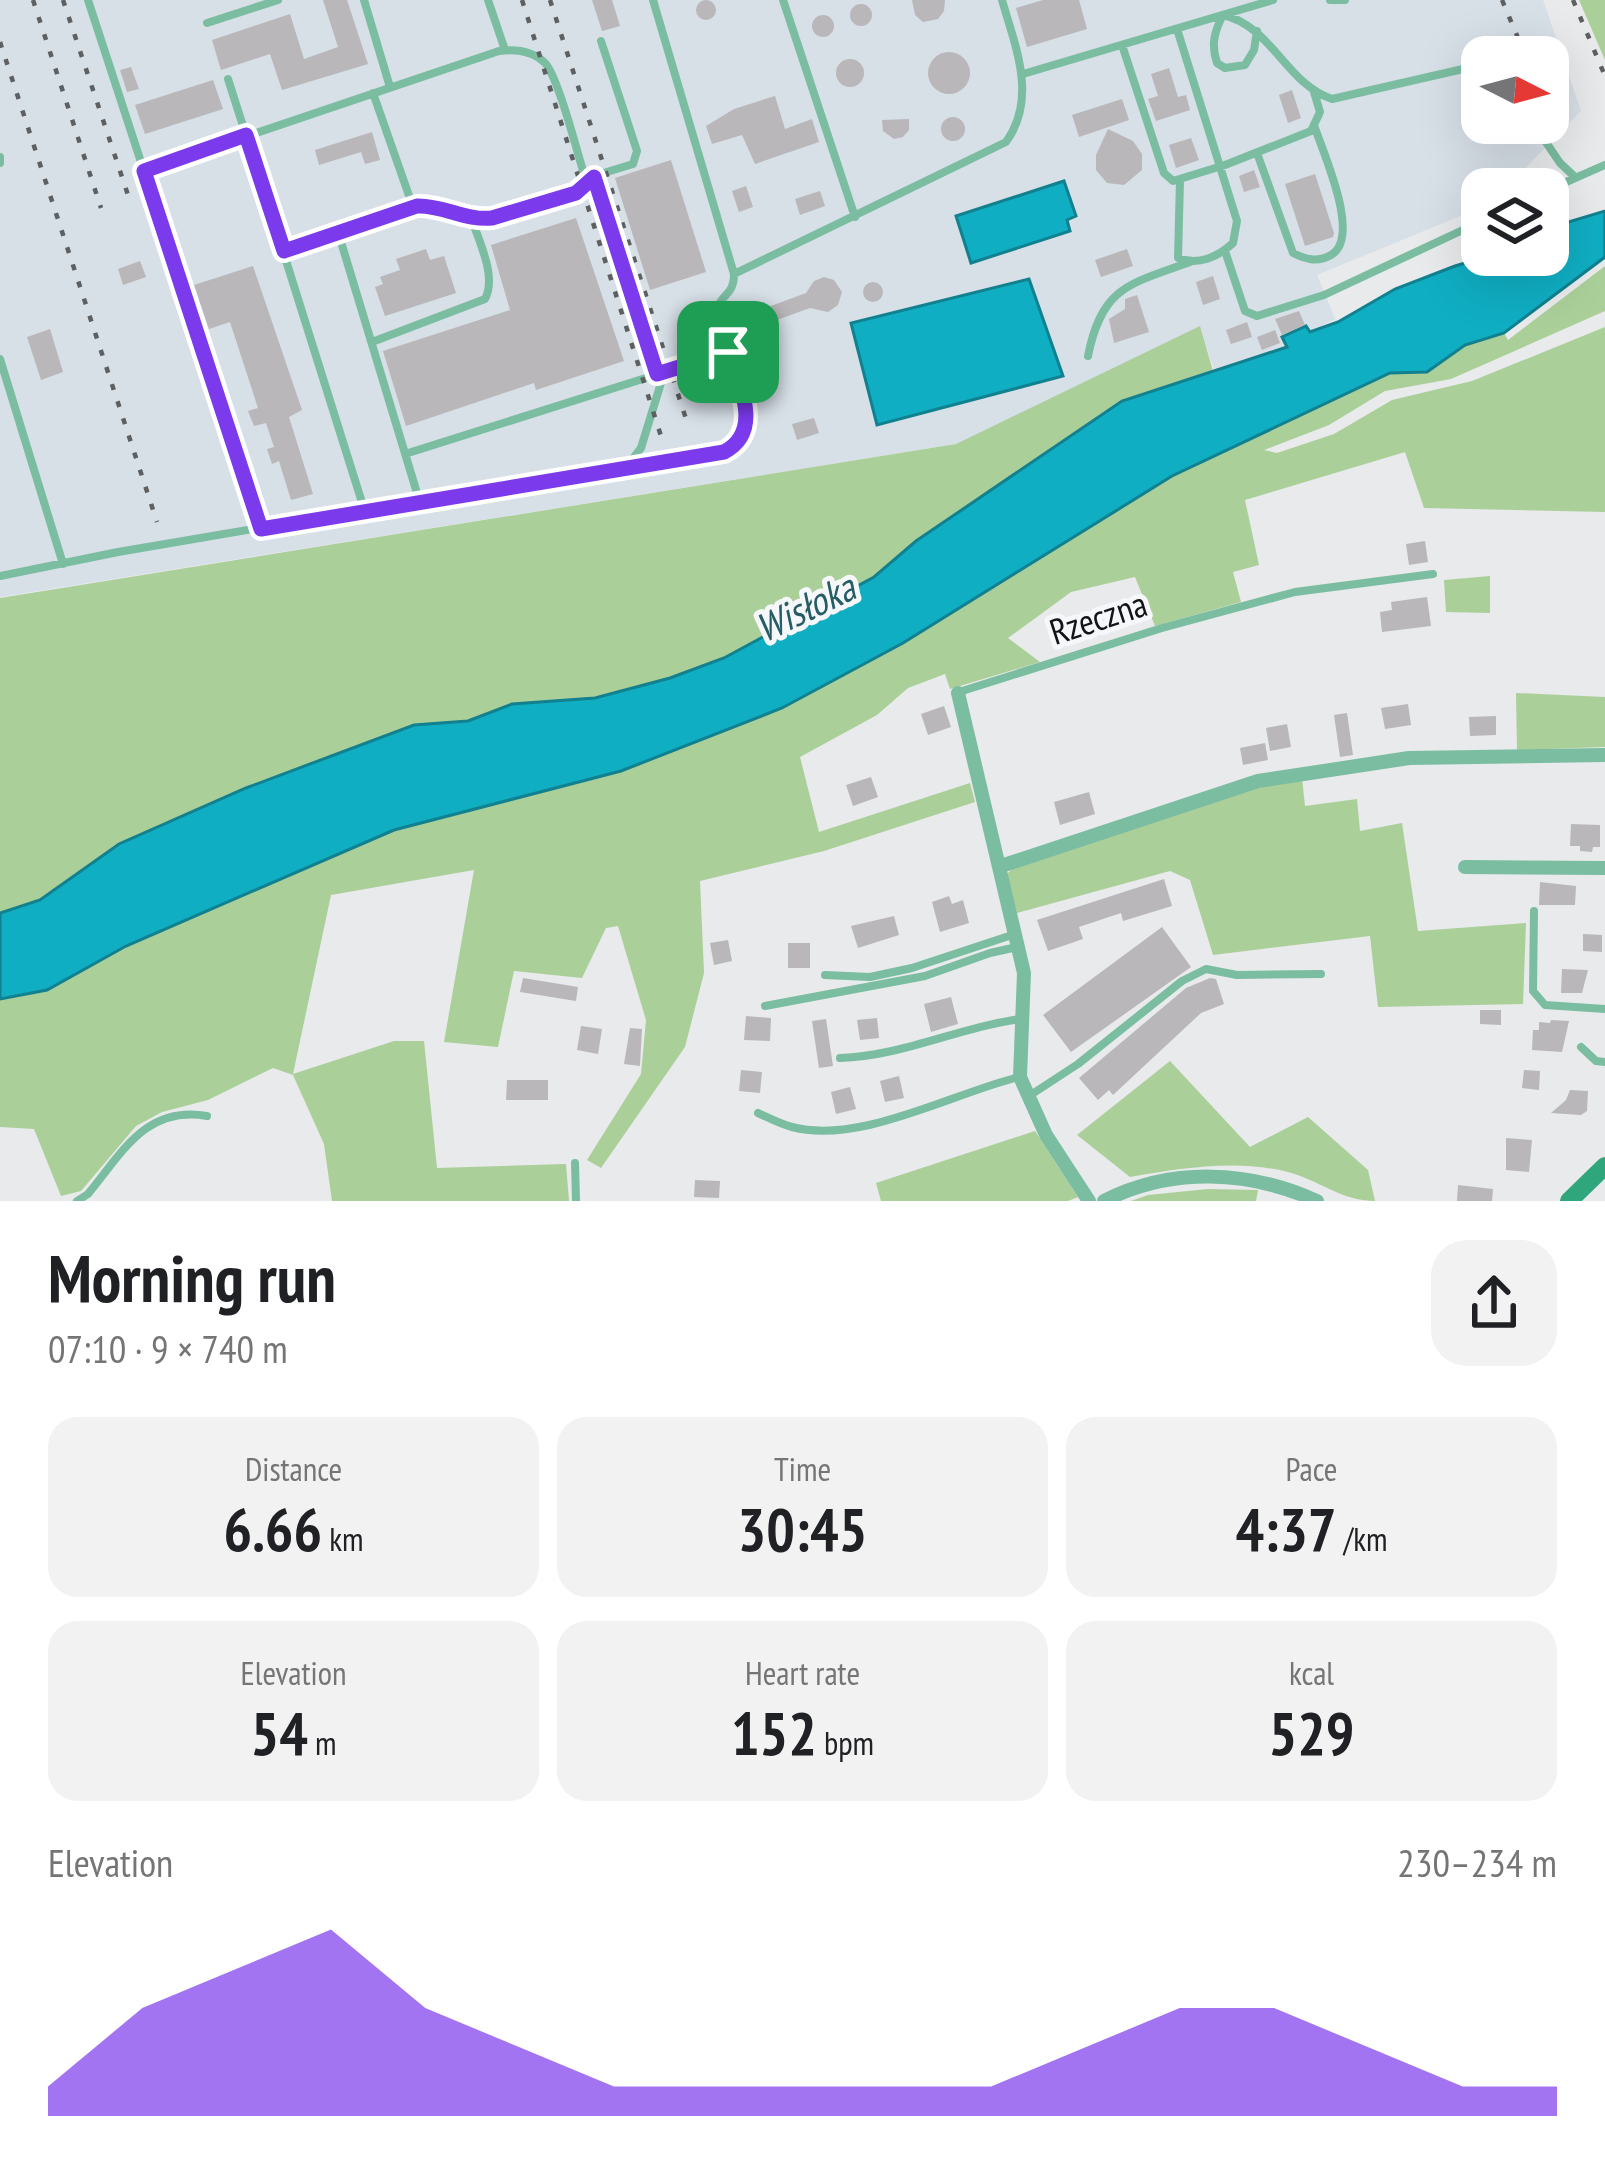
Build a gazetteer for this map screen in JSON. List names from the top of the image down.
{
  "streets": {
    "street": ["Rzeczna"]
  },
  "water": ["Wisłoka"],
  "north": "right",
  "page": {
    "heading": ["Morning run", "07:10 · 9 × 740 m"],
    "stats": [
      ["Distance", "6.66 km"],
      ["Time", "30:45"],
      ["Pace", "4:37 /km"],
      ["Elevation", "54 m"],
      ["Heart rate", "152 bpm"],
      ["kcal", "529"]
    ],
    "chart": ["Elevation", "230–234 m"]
  }
}
